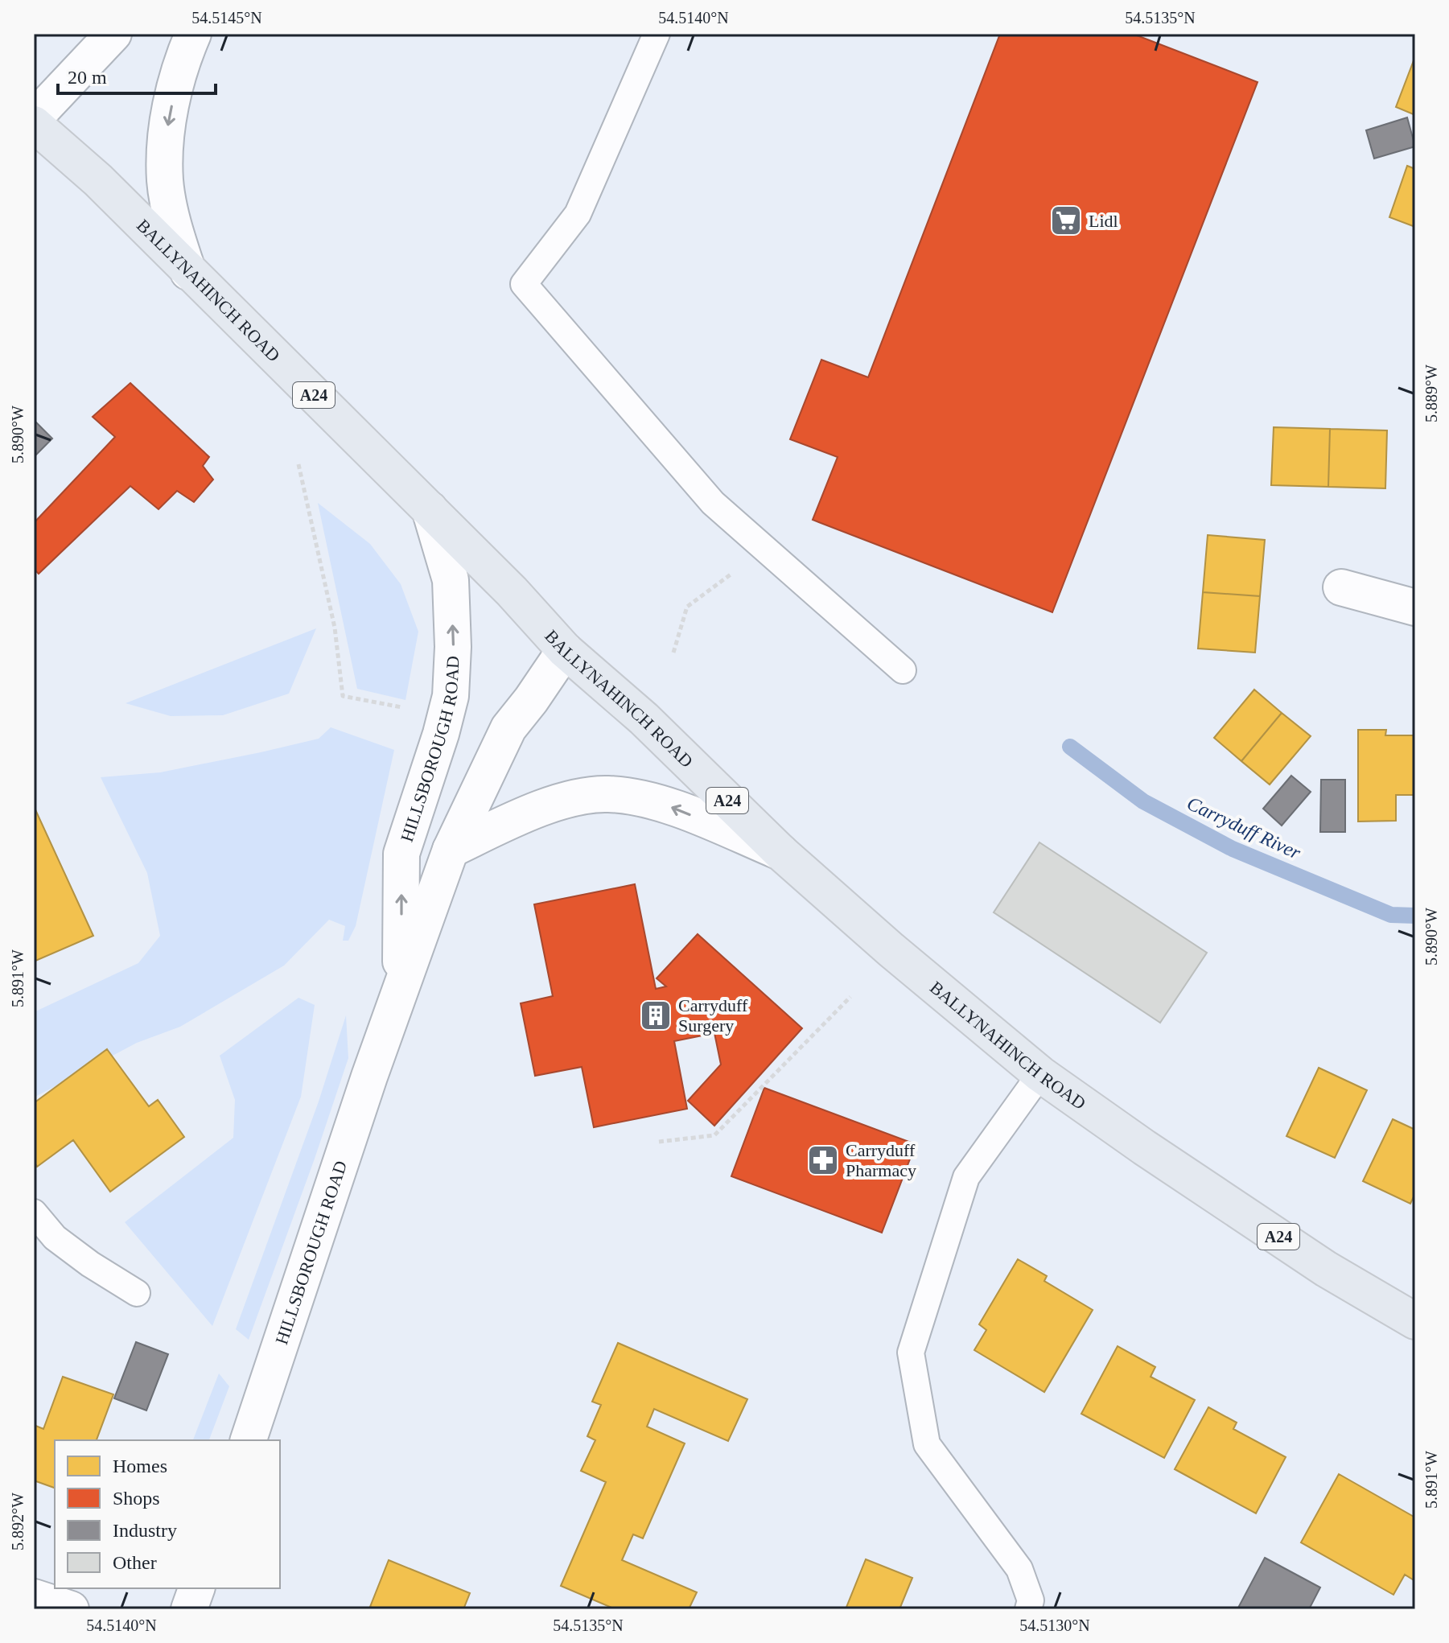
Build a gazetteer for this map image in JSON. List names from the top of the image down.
{
  "streets": {
    "highway": ["BALLYNAHINCH ROAD", "A24"],
    "main road": ["HILLSBOROUGH ROAD"]
  },
  "crossings": [
    ["BALLYNAHINCH ROAD", "HILLSBOROUGH ROAD"]
  ],
  "water": ["Carryduff River"],
  "places": {
    "supermarket": ["Lidl"],
    "building": ["Carryduff Surgery"],
    "pharmacy": ["Carryduff Pharmacy"]
  },
  "legend": [
    "Homes",
    "Shops",
    "Industry",
    "Other"
  ],
  "scale_bar": "20 m",
  "coordinates": [
    "54.5145°N",
    "54.5140°N",
    "54.5135°N",
    "5.889°W",
    "5.890°W",
    "5.891°W",
    "5.892°W",
    "54.5130°N"
  ]
}
